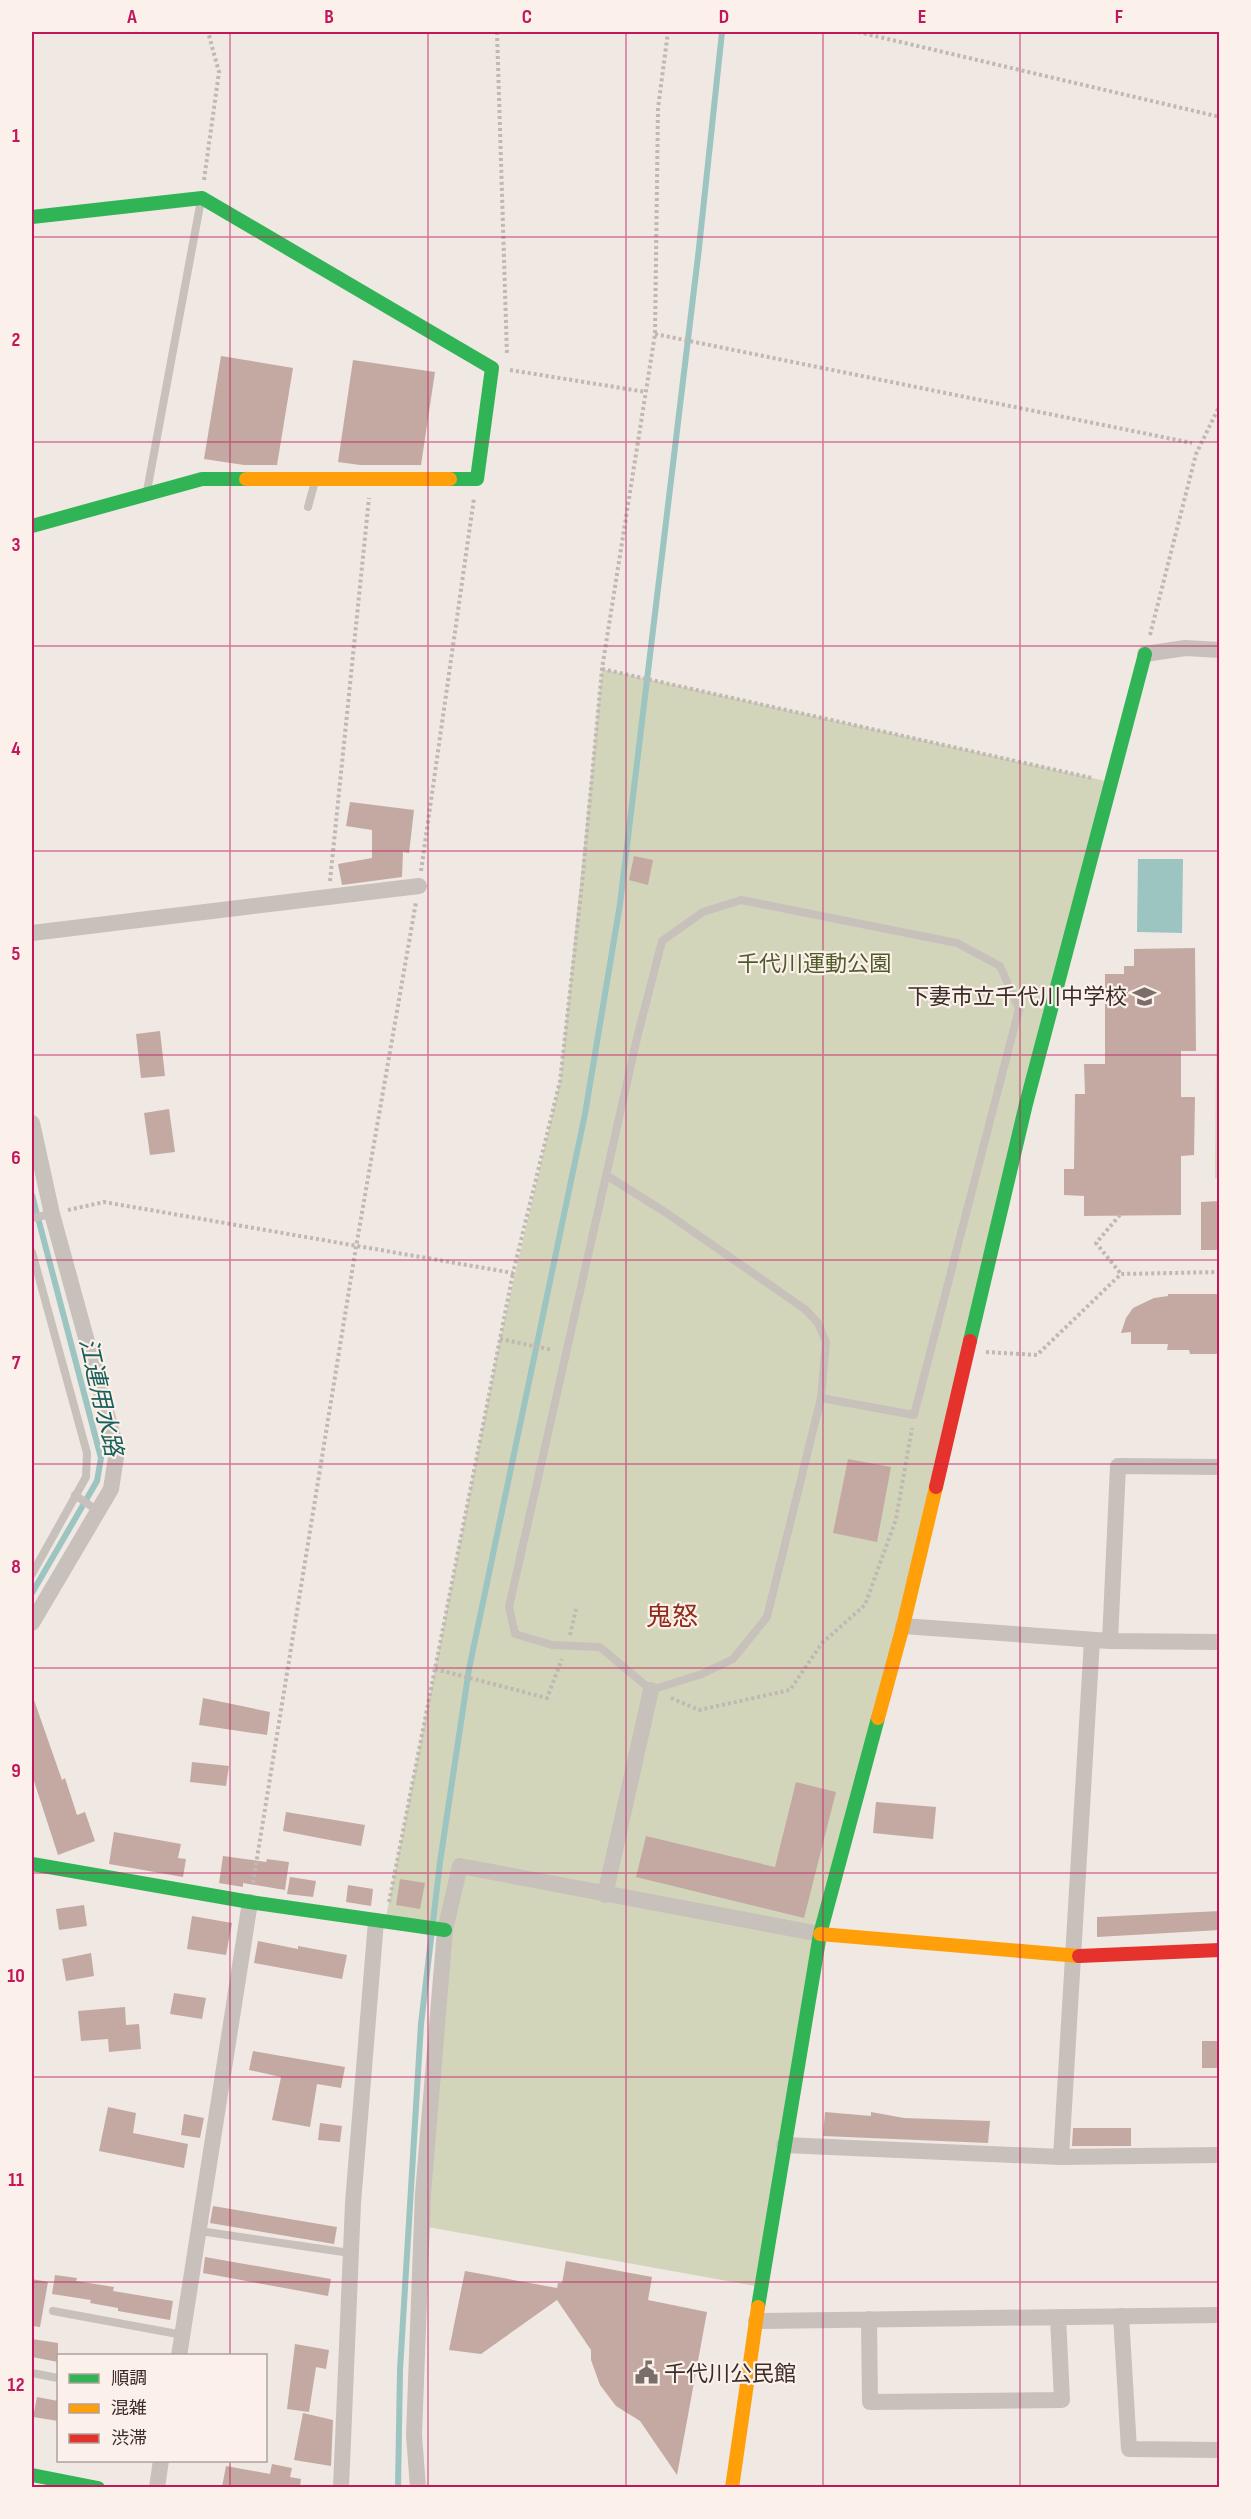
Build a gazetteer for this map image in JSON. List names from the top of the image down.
{
  "districts": ["鬼怒"],
  "water": ["江連用水路"],
  "parks": ["千代川運動公園"],
  "places": {
    "school or university": ["下妻市立千代川中学校"],
    "public building": ["千代川公民館"]
  },
  "legend": ["順調", "混雑", "渋滞"],
  "grid": {
    "columns": [
      "A",
      "B",
      "C",
      "D",
      "E",
      "F"
    ],
    "rows": [
      "1",
      "2",
      "3",
      "4",
      "5",
      "6",
      "7",
      "8",
      "9",
      "10",
      "11",
      "12"
    ]
  }
}
